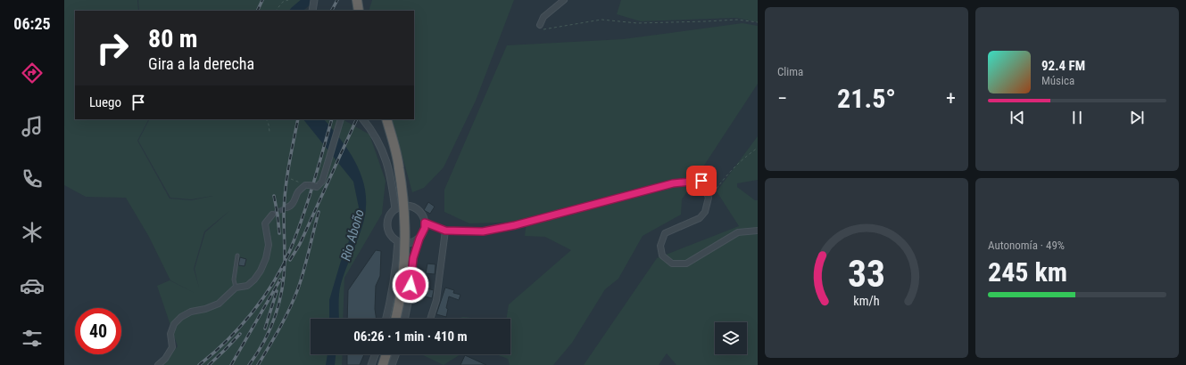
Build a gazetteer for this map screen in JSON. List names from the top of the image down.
{
  "water": ["Rio Aboño"],
  "page": {
    "tabs": "06:25",
    "tile": [
      "Clima",
      ["Autonomía · 49%", "245 km"]
    ],
    "turn": ["80 m", "Gira a la derecha"],
    "song": ["92.4 FM", "Música"],
    "heat": ["−", "21.5°", "+"],
    "then": "Luego",
    "limit": "40",
    "trip": "06:26 · 1 min · 410 m",
    "gauge": ["33", "km/h"]
  }
}
